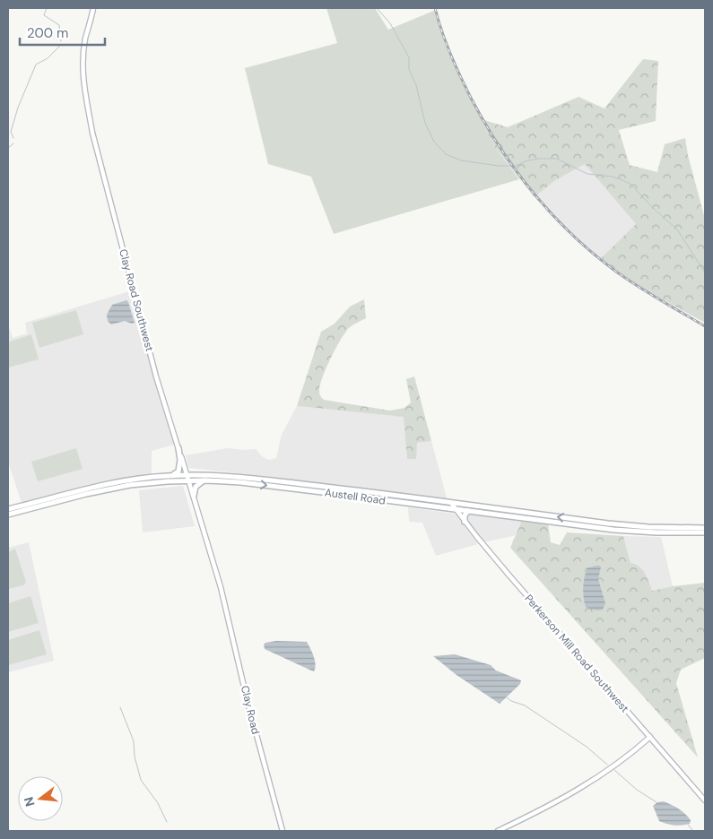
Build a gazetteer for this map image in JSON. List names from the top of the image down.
{
  "streets": {
    "main road": ["Austell Road"],
    "street": ["Clay Road Southwest", "Perkerson Mill Road Southwest", "Clay Road"]
  },
  "crossings": [
    ["Clay Road Southwest", "Austell Road"],
    ["Clay Road Southwest", "Clay Road"],
    ["Austell Road", "Perkerson Mill Road Southwest"]
  ],
  "scale_bar": "200 m",
  "north": "left"
}
